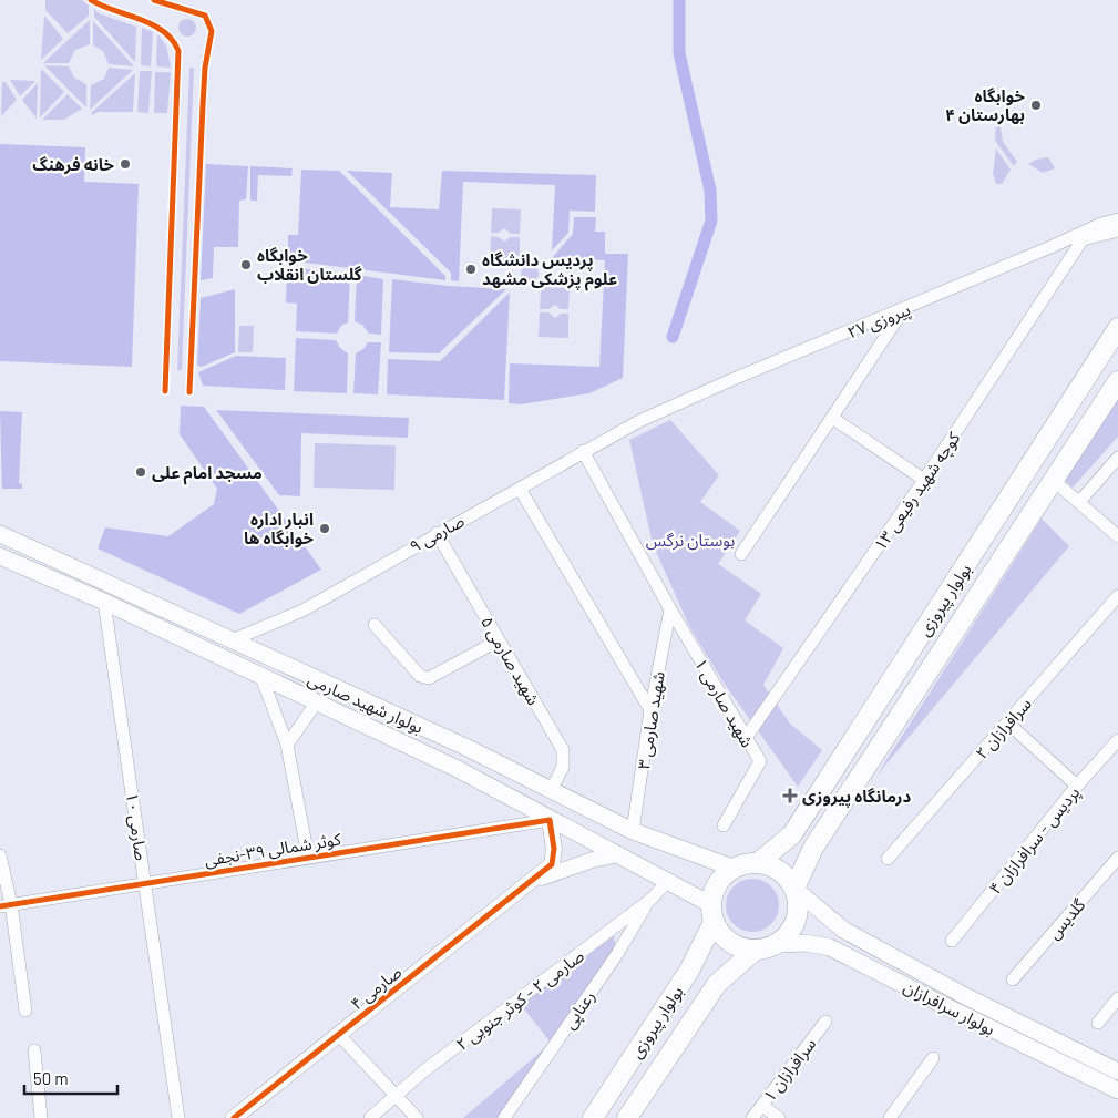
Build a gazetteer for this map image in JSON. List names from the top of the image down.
{
  "streets": {
    "main road": ["بولوار پیروزی", "بولوار شهید صارمی", "بولوار سرافرازان"],
    "street": [
      "پیروزی ۲۷",
      "کوچه شهید رفیعی ۱۳",
      "صارمی ۹",
      "شهید صارمی ۵",
      "شهید صارمی ۱",
      "شهید صارمی ۳",
      "سرافرازان ۲",
      "صارمی ۱۰",
      "پردیس - سرافرازان ۴",
      "کوثر شمالی ۳۹-نجفی",
      "گلدیس",
      "صارمی ۴",
      "صارمی ۲ - کوثر جنوبی ۲",
      "رعناپی",
      "سرافرازان ۱"
    ]
  },
  "crossings": [
    ["پیروزی ۲۷", "صارمی ۹"],
    ["کوچه شهید رفیعی ۱۳", "شهید صارمی ۱"],
    ["صارمی ۹", "شهید صارمی ۵"],
    ["صارمی ۹", "بولوار شهید صارمی"],
    ["صارمی ۹", "شهید صارمی ۱"],
    ["بولوار پیروزی", "بولوار شهید صارمی"],
    ["بولوار پیروزی", "بولوار سرافرازان"],
    ["شهید صارمی ۵", "بولوار شهید صارمی"],
    ["بولوار شهید صارمی", "شهید صارمی ۳"],
    ["بولوار شهید صارمی", "صارمی ۱۰"],
    ["بولوار شهید صارمی", "کوثر شمالی ۳۹-نجفی"],
    ["بولوار شهید صارمی", "صارمی ۲ - کوثر جنوبی ۲"],
    ["بولوار شهید صارمی", "بولوار سرافرازان"],
    ["شهید صارمی ۱", "شهید صارمی ۳"],
    ["صارمی ۱۰", "کوثر شمالی ۳۹-نجفی"],
    ["صارمی ۲ - کوثر جنوبی ۲", "رعناپی"]
  ],
  "parks": ["بوستان نرگس"],
  "places": {
    "other": [
      "خوابگاه بهارستان ۴",
      "خانه فرهنگ",
      "خوابگاه گلستان انقلاب",
      "پردیس دانشگاه علوم پزشکی مشهد",
      "مسجد امام علی",
      "انبار اداره خوابگاه ها"
    ],
    "health": ["درمانگاه پیروزی"]
  },
  "scale_bar": "50 m"
}
